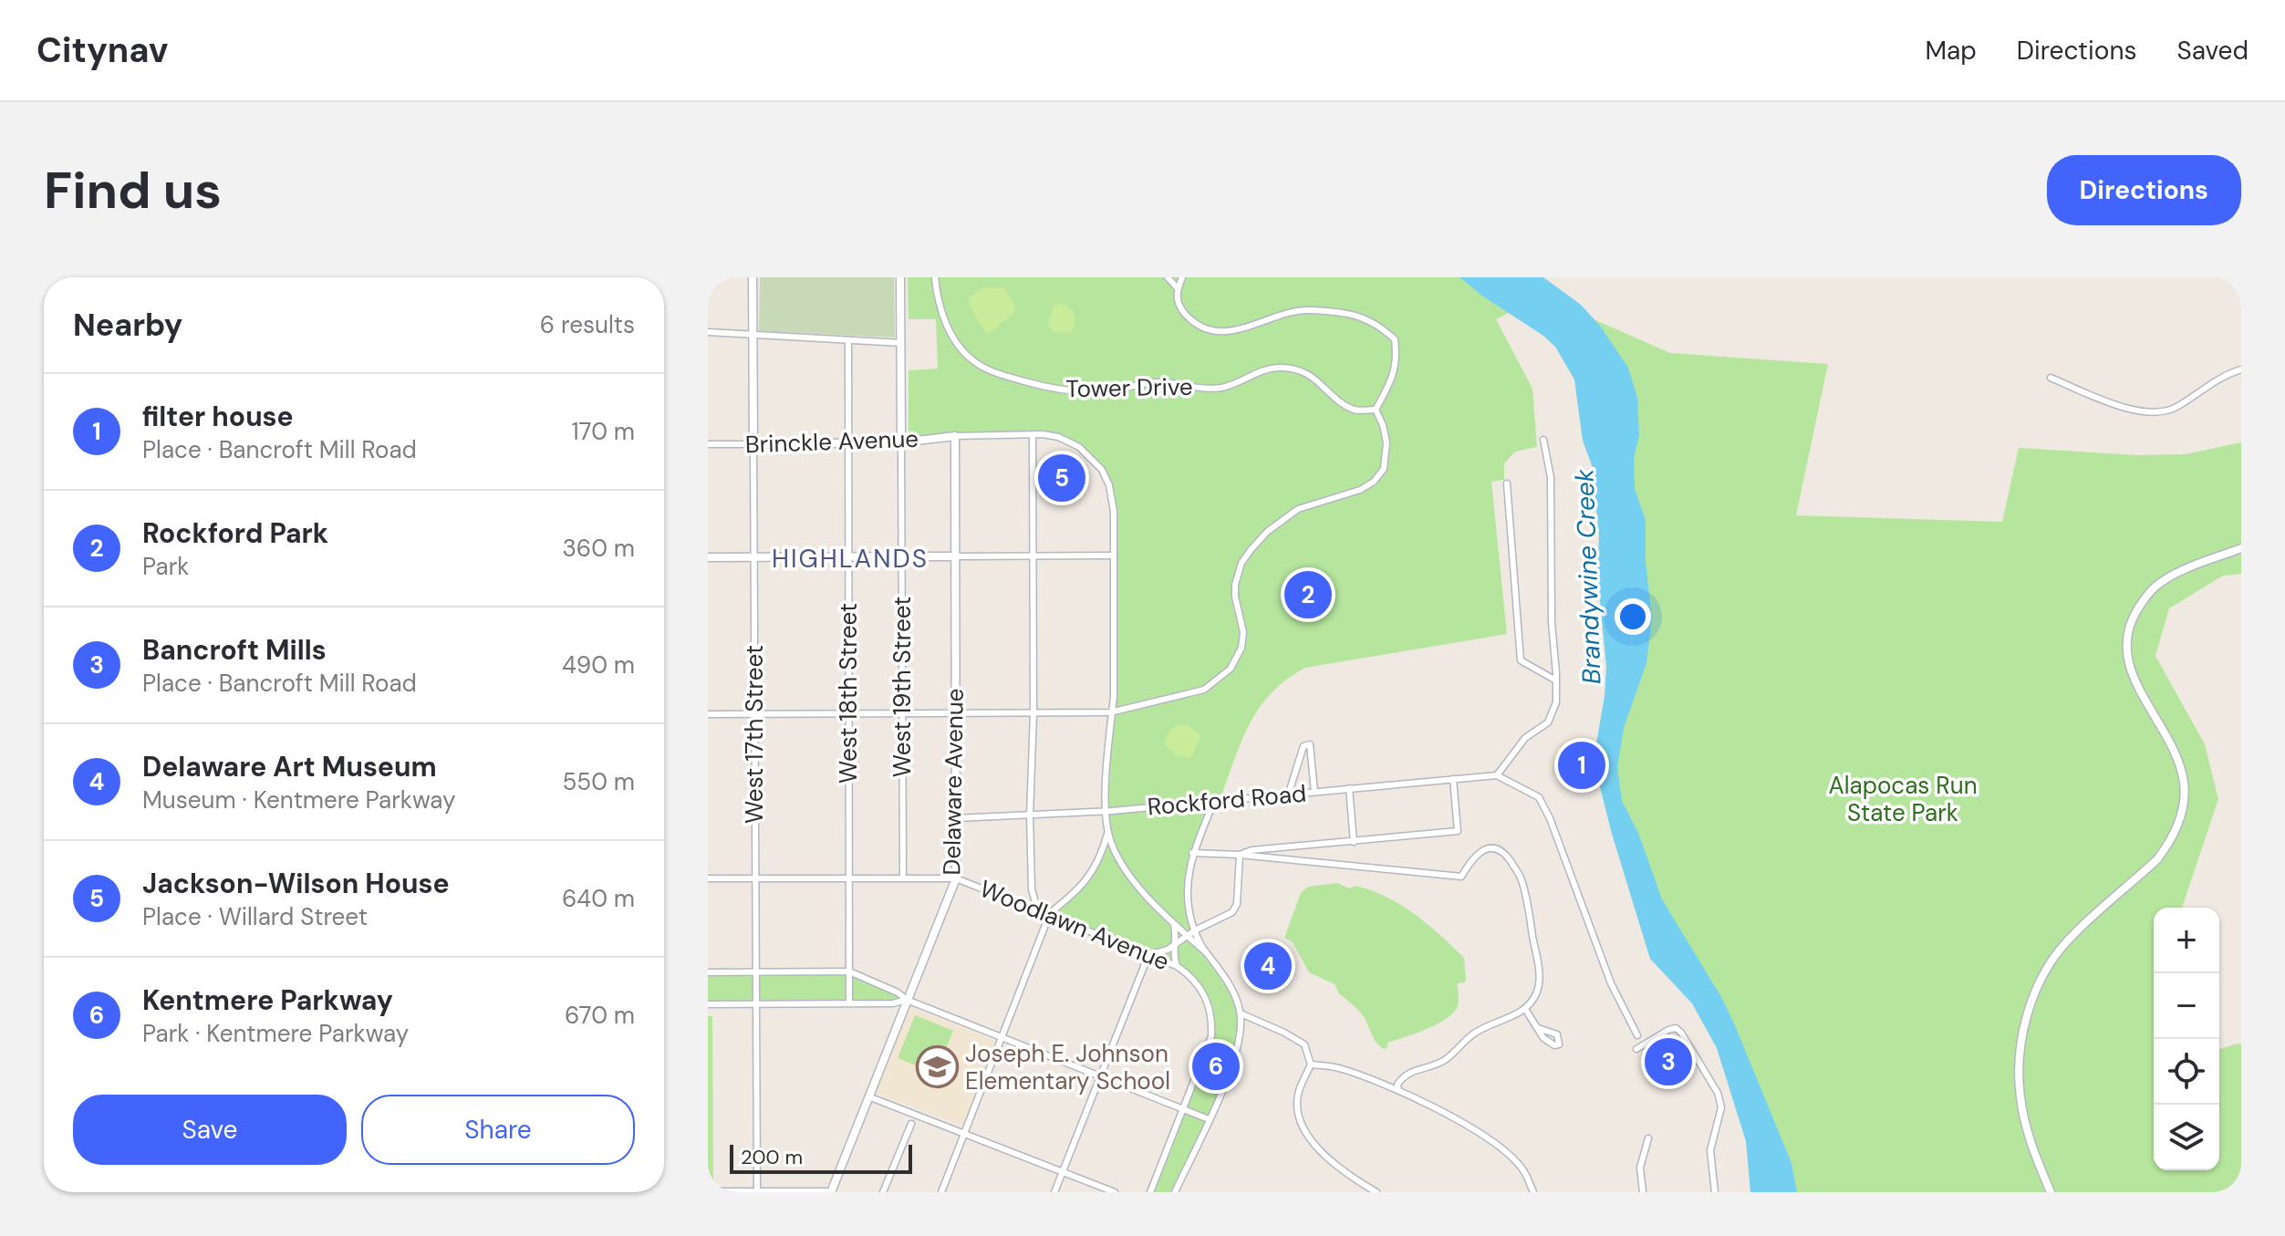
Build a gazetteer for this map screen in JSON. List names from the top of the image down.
{
  "streets": {
    "street": [
      "Tower Drive",
      "Brinckle Avenue",
      "West 19th Street",
      "West 18th Street",
      "West 17th Street",
      "Delaware Avenue",
      "Rockford Road",
      "Woodlawn Avenue"
    ]
  },
  "crossings": [
    ["Brinckle Avenue", "West 19th Street"],
    ["Brinckle Avenue", "West 18th Street"],
    ["Brinckle Avenue", "West 17th Street"],
    ["Brinckle Avenue", "Delaware Avenue"],
    ["West 19th Street", "Woodlawn Avenue"],
    ["West 18th Street", "Woodlawn Avenue"],
    ["West 17th Street", "Woodlawn Avenue"],
    ["Delaware Avenue", "Rockford Road"],
    ["Delaware Avenue", "Woodlawn Avenue"]
  ],
  "districts": ["HIGHLANDS"],
  "water": ["Brandywine Creek"],
  "parks": ["Alapocas Run State Park"],
  "places": {
    "school or university": ["Joseph E. Johnson Elementary School"]
  },
  "scale_bar": "200 m",
  "page": {
    "header": "Citynav",
    "nav": ["Map", "Directions", "Saved"],
    "buttons": [
      "Directions",
      ["Save", "Share"]
    ],
    "title": "Find us",
    "heading": ["Nearby", "6 results"],
    "list": [
      {
        "mark": "1",
        "name": "filter house",
        "note": "Place · Bancroft Mill Road",
        "value": "170 m"
      },
      {
        "mark": "2",
        "name": "Rockford Park",
        "note": "Park",
        "value": "360 m"
      },
      {
        "mark": "3",
        "name": "Bancroft Mills",
        "note": "Place · Bancroft Mill Road",
        "value": "490 m"
      },
      {
        "mark": "4",
        "name": "Delaware Art Museum",
        "note": "Museum · Kentmere Parkway",
        "value": "550 m"
      },
      {
        "mark": "5",
        "name": "Jackson-Wilson House",
        "note": "Place · Willard Street",
        "value": "640 m"
      },
      {
        "mark": "6",
        "name": "Kentmere Parkway",
        "note": "Park · Kentmere Parkway",
        "value": "670 m"
      }
    ],
    "pins": [
      "5",
      "2",
      "1",
      "4",
      "3",
      "6"
    ],
    "map_buttons": ["+", "−"],
    "scale": "200 m"
  }
}
